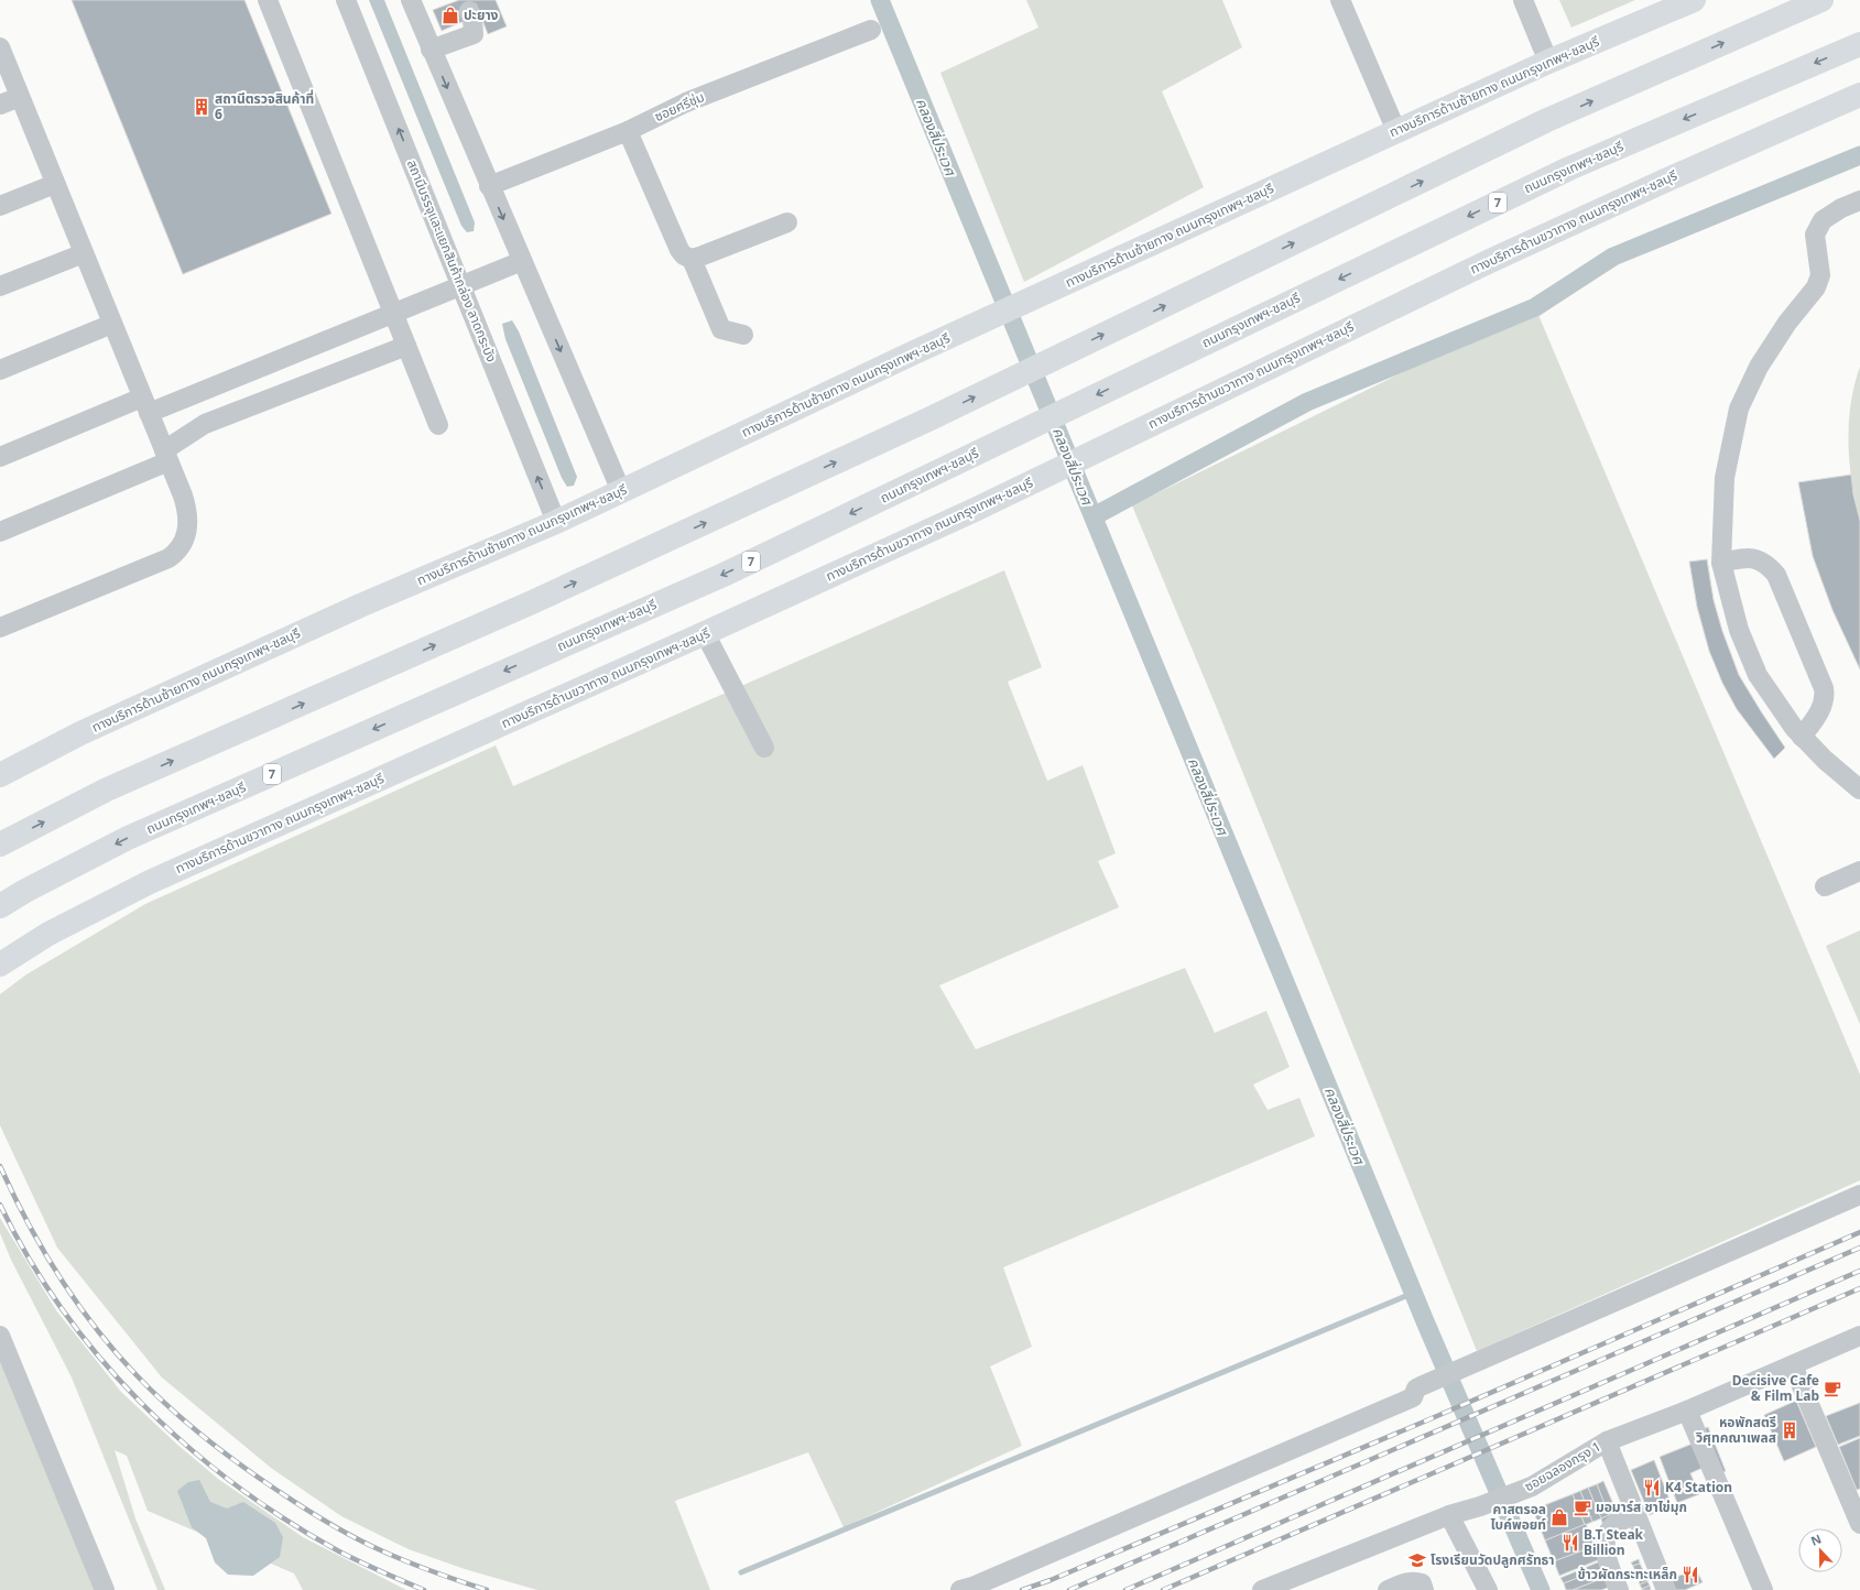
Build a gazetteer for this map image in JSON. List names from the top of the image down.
{
  "streets": {
    "main road": [
      "ทางบริการด้านซ้ายทาง ถนนกรุงเทพฯ-ชลบุรี",
      "ถนนกรุงเทพฯ-ชลบุรี",
      "7",
      "ทางบริการด้านขวาทาง ถนนกรุงเทพฯ-ชลบุรี"
    ],
    "street": ["ซอยศรีชุ่ม", "สถานีบรรจุและแยกสินค้ากล่อง ลาดกระบัง", "ซอยฉลองกรุง 1"]
  },
  "crossings": [
    ["ทางบริการด้านซ้ายทาง ถนนกรุงเทพฯ-ชลบุรี", "สถานีบรรจุและแยกสินค้ากล่อง ลาดกระบัง"]
  ],
  "water": ["คลองสี่ประเวศ"],
  "places": {
    "shop": ["ปะยาง", "คาสตรอล ไบค์พอยท์"],
    "building": ["สถานีตรวจสินค้าที่ 6", "หอพักสตรี วิศุทคณาเพลส"],
    "cafe": ["Decisive Cafe & Film Lab", "มอมาร์ส ชาไข่มุก"],
    "restaurant": ["K4 Station", "B.T Steak Billion", "ข้าวผัดกระทะเหล็ก"],
    "school or university": ["โรงเรียนวัดปลูกศรัทธา"]
  },
  "north": "top"
}
